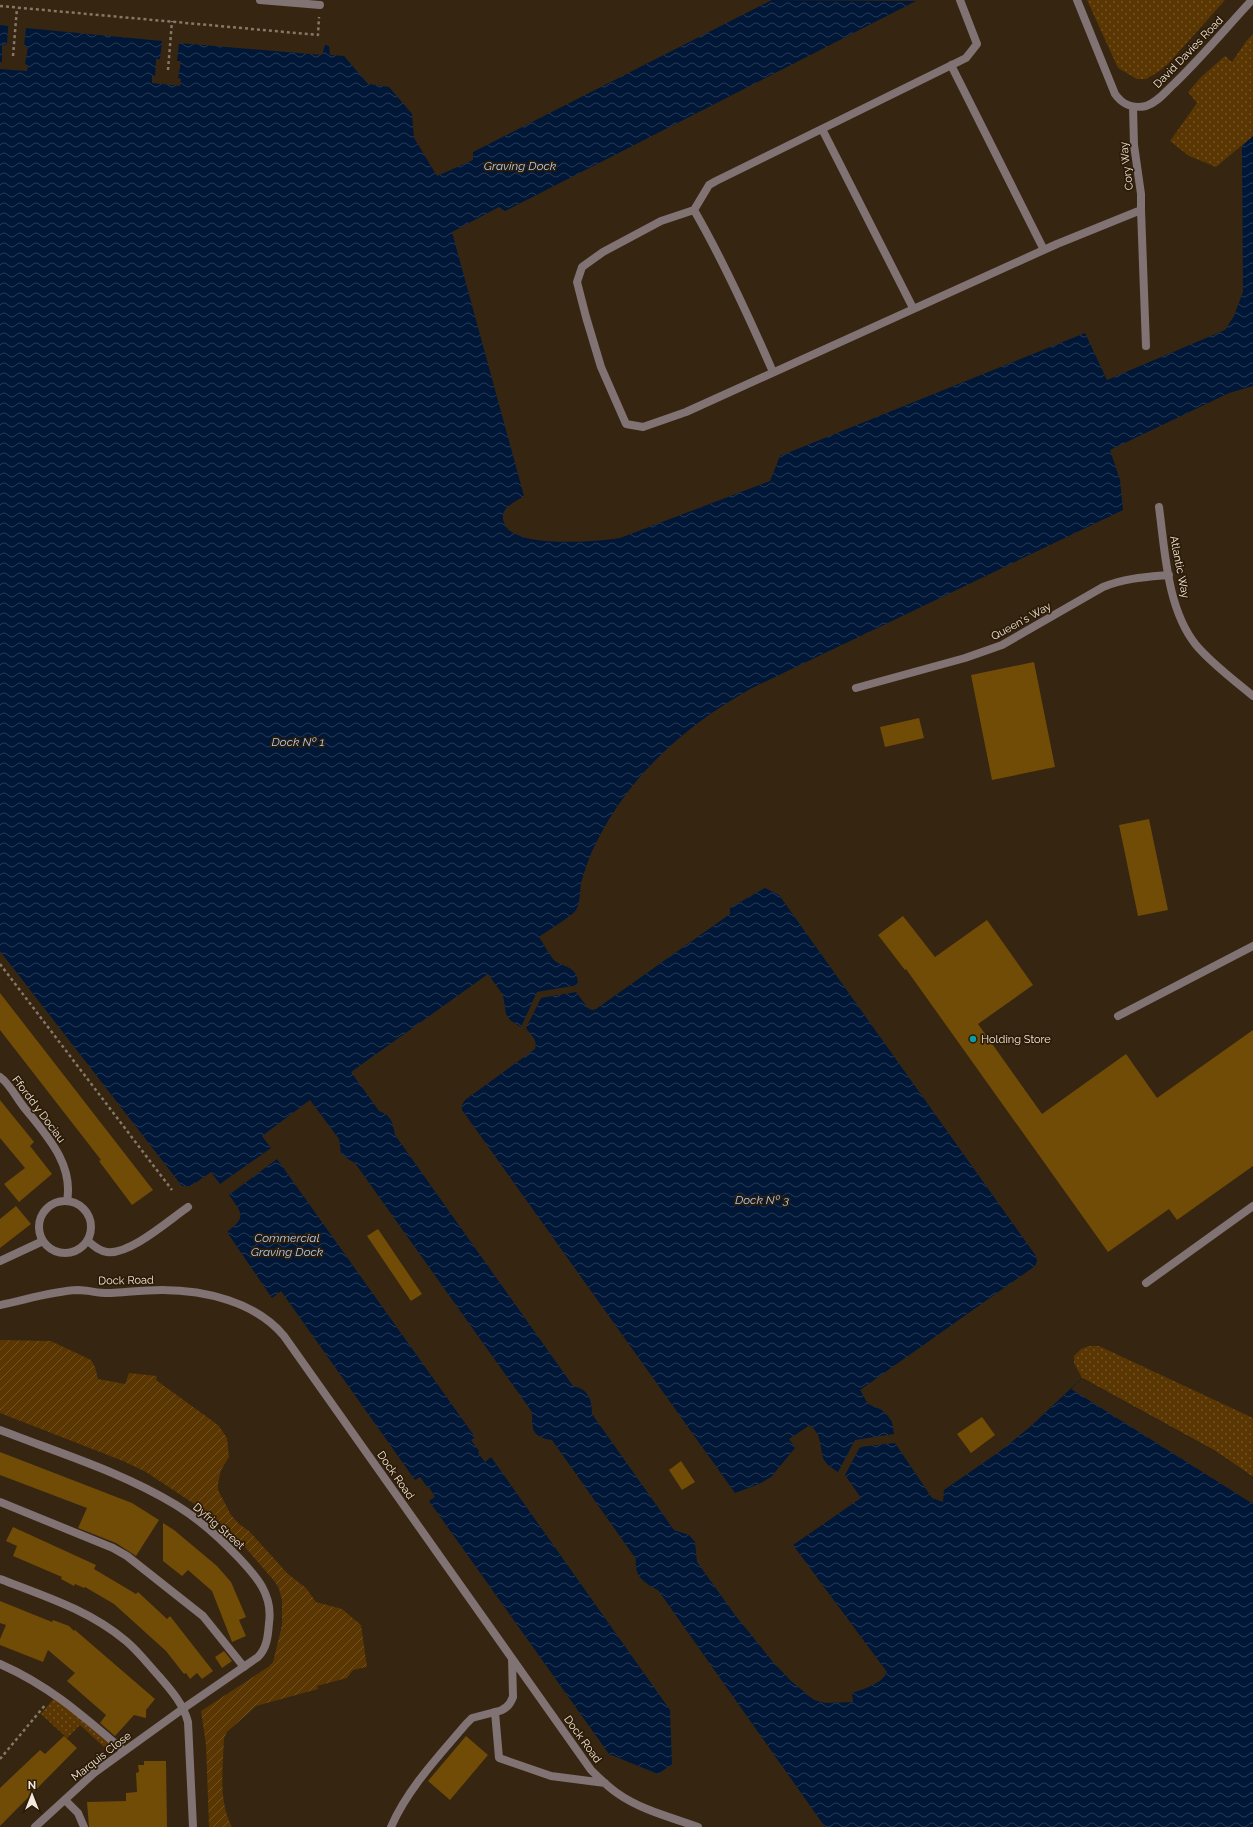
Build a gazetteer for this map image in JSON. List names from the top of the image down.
{
  "streets": {
    "street": [
      "David Davies Road",
      "Cory Way",
      "Atlantic Way",
      "Queen's Way",
      "Ffordd y Dociau",
      "Dock Road",
      "Dyfrig Street",
      "Marquis Close"
    ]
  },
  "crossings": [
    ["David Davies Road", "Cory Way"],
    ["Atlantic Way", "Queen's Way"],
    ["Dyfrig Street", "Marquis Close"]
  ],
  "water": [
    "Graving Dock",
    "Dock Nº 1",
    "Dock Nº 3",
    "Commercial Graving Dock"
  ],
  "places": ["Holding Store"],
  "north": "top"
}
